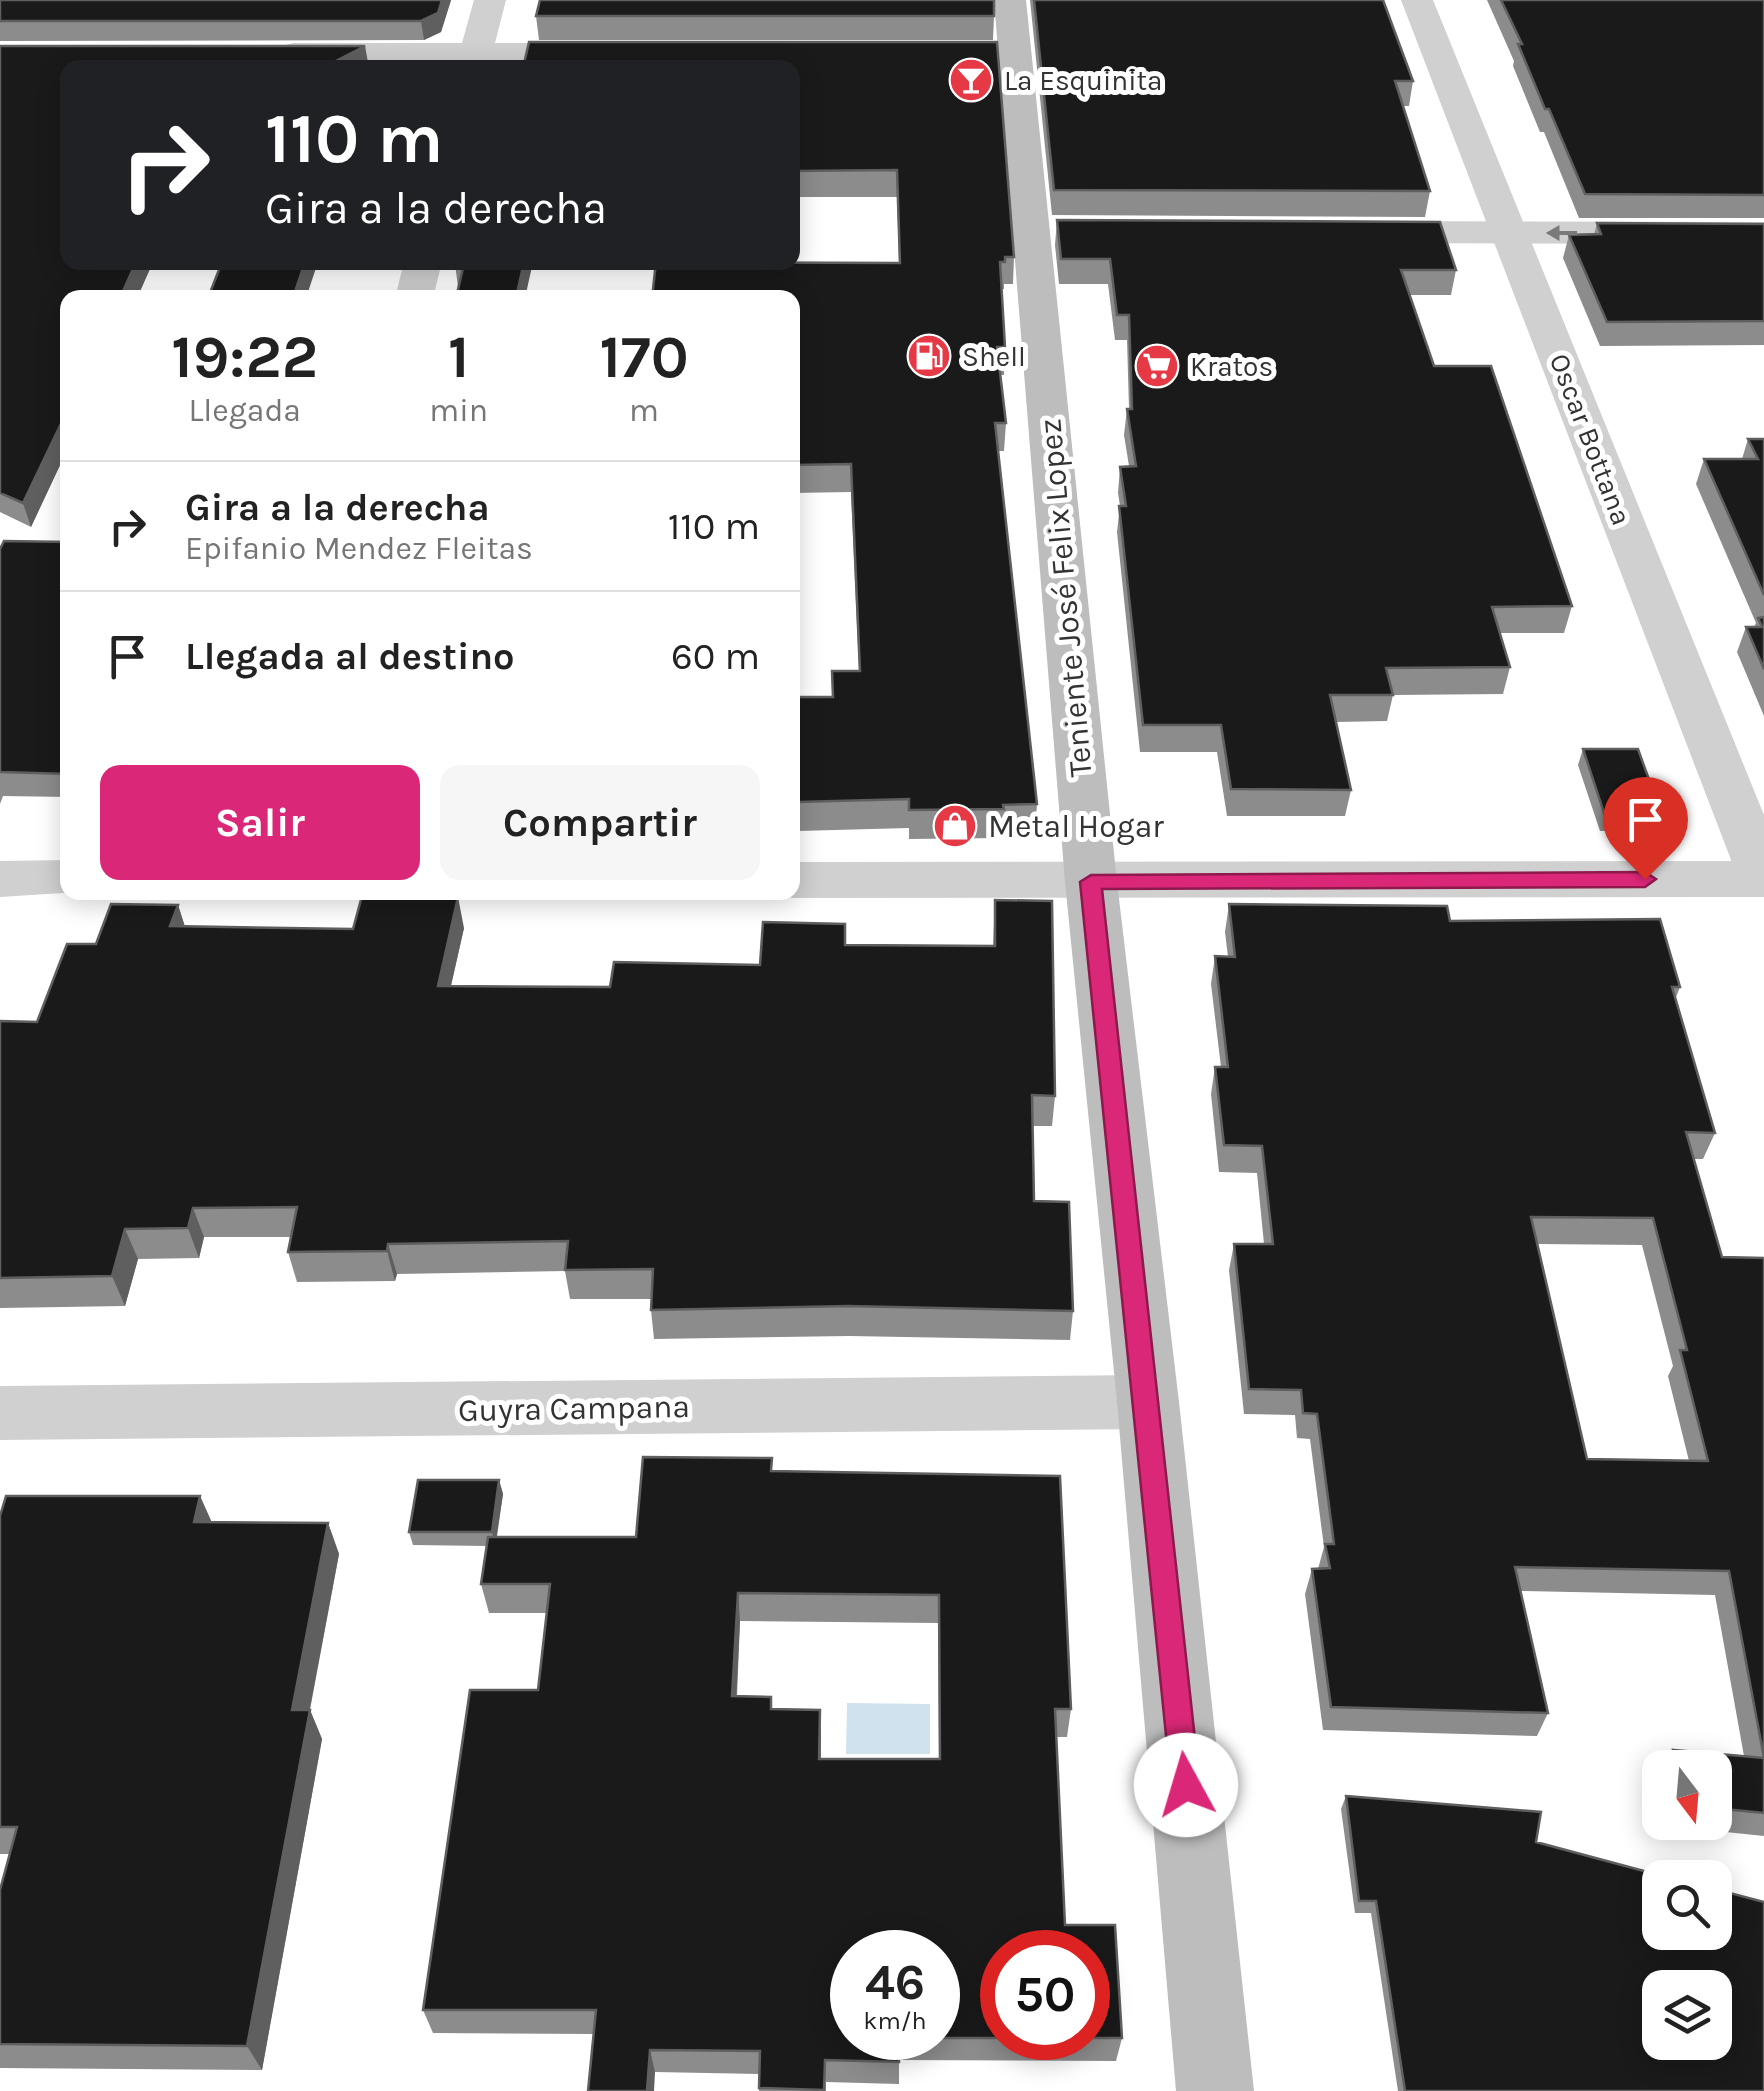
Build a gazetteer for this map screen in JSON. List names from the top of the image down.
{
  "streets": {
    "main road": ["Teniente José Felix Lopez"],
    "street": ["Oscar Bottana", "Guyra Campana"]
  },
  "crossings": [
    ["Teniente José Felix Lopez", "Guyra Campana"]
  ],
  "places": {
    "bar": ["La Esquinita"],
    "fuel station": ["Shell"],
    "supermarket": ["Kratos"],
    "shop": ["Metal Hogar"]
  },
  "north": "bottom",
  "page": {
    "turn": ["110 m", "Gira a la derecha"],
    "eta": [
      "19:22",
      "Llegada",
      "1",
      "min",
      "170",
      "m"
    ],
    "list": [
      {
        "name": "Gira a la derecha",
        "note": "Epifanio Mendez Fleitas",
        "value": "110 m"
      },
      {
        "name": "Llegada al destino",
        "value": "60 m"
      }
    ],
    "buttons": ["Salir", "Compartir"],
    "speed": "46 km/h",
    "limit": "50"
  }
}
